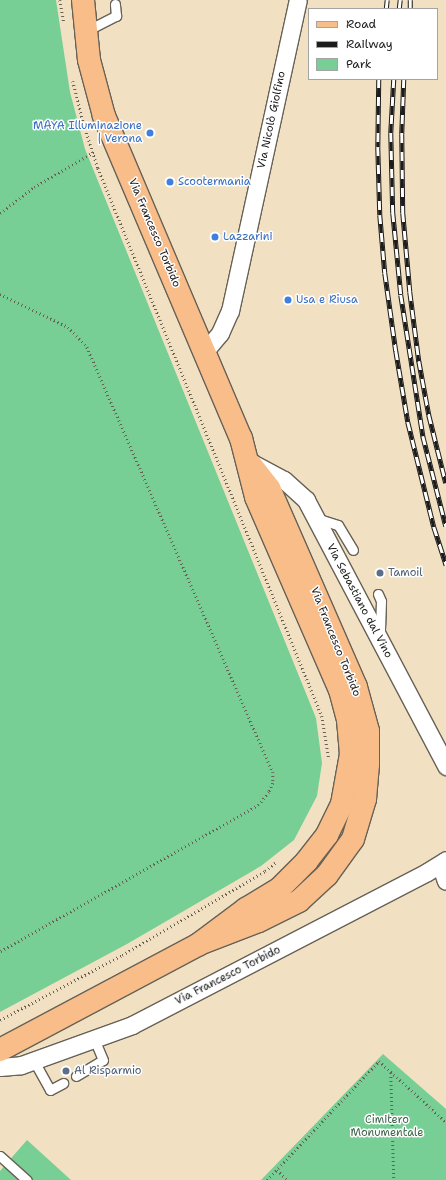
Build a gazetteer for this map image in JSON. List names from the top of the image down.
{
  "streets": {
    "main road": ["Via Francesco Torbido"],
    "street": ["Via Nicolò Giolfino", "Via Sebastiano dal Vino"]
  },
  "crossings": [
    ["Via Nicolò Giolfino", "Via Francesco Torbido"],
    ["Via Francesco Torbido", "Via Sebastiano dal Vino"]
  ],
  "parks": ["Cimitero Monumentale"],
  "places": [
    "MAYA Illuminazione | Verona",
    "Scootermania",
    "Lazzarini",
    "Usa e Riusa",
    "Tamoil",
    "Al Risparmio"
  ],
  "legend": ["Road", "Railway", "Park"]
}
